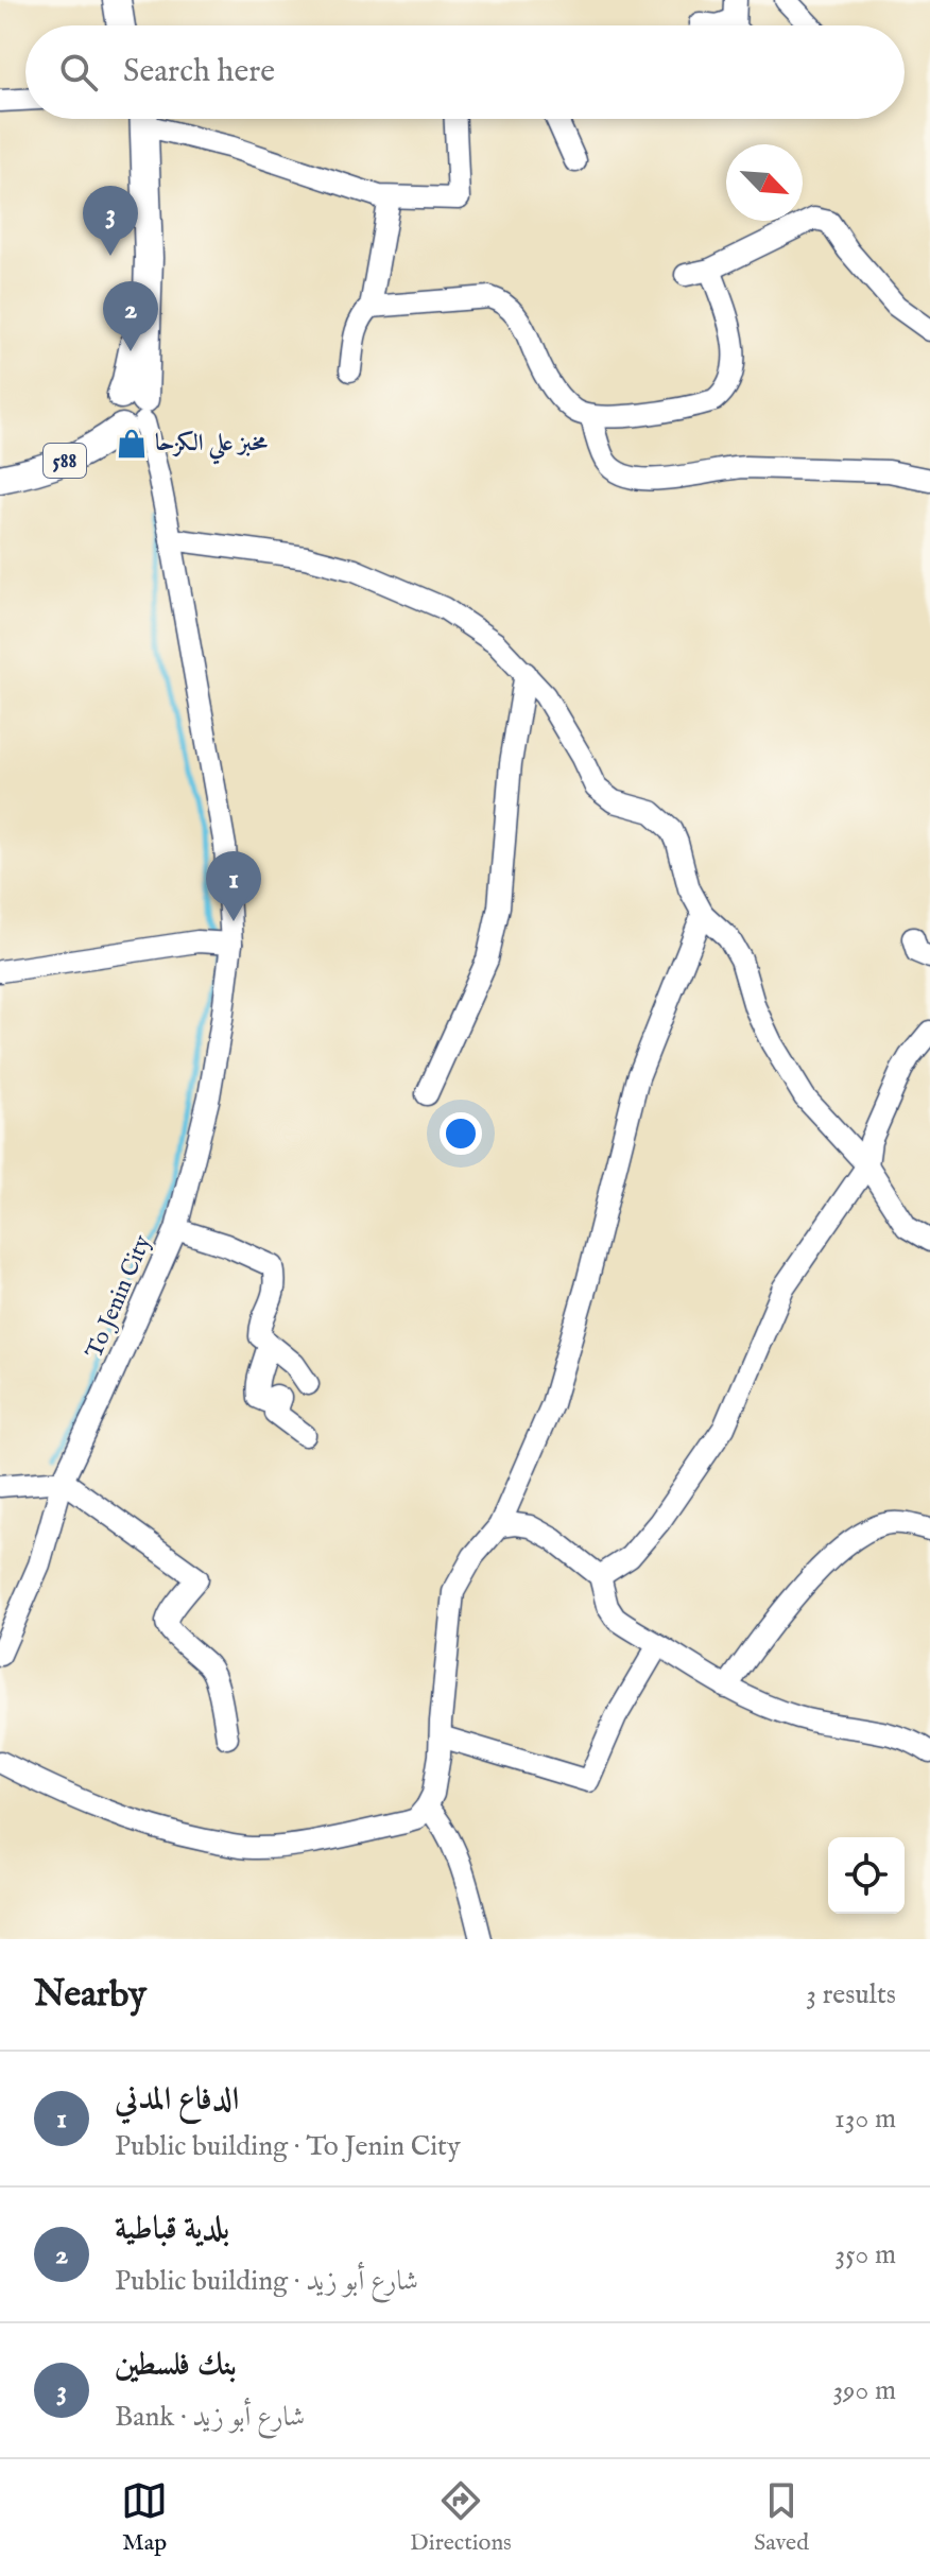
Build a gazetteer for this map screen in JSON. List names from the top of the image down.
{
  "streets": {
    "main road": ["588"],
    "street": ["To Jenin City"]
  },
  "crossings": [
    ["588", "To Jenin City"]
  ],
  "places": {
    "shop": ["مخبز علي الكزحا"]
  },
  "north": "bottom right",
  "page": {
    "search": "Search here",
    "pins": ["3", "2", "1"],
    "heading": ["Nearby", "3 results"],
    "list": [
      {
        "mark": "1",
        "name": "الدفاع المدني",
        "note": "Public building · To Jenin City",
        "value": "130 m"
      },
      {
        "mark": "2",
        "name": "بلدية قباطية",
        "note": "Public building · شارع أبو زيد",
        "value": "350 m"
      },
      {
        "mark": "3",
        "name": "بنك فلسطين",
        "note": "Bank · شارع أبو زيد",
        "value": "390 m"
      }
    ],
    "nav": ["Map", "Directions", "Saved"]
  }
}
